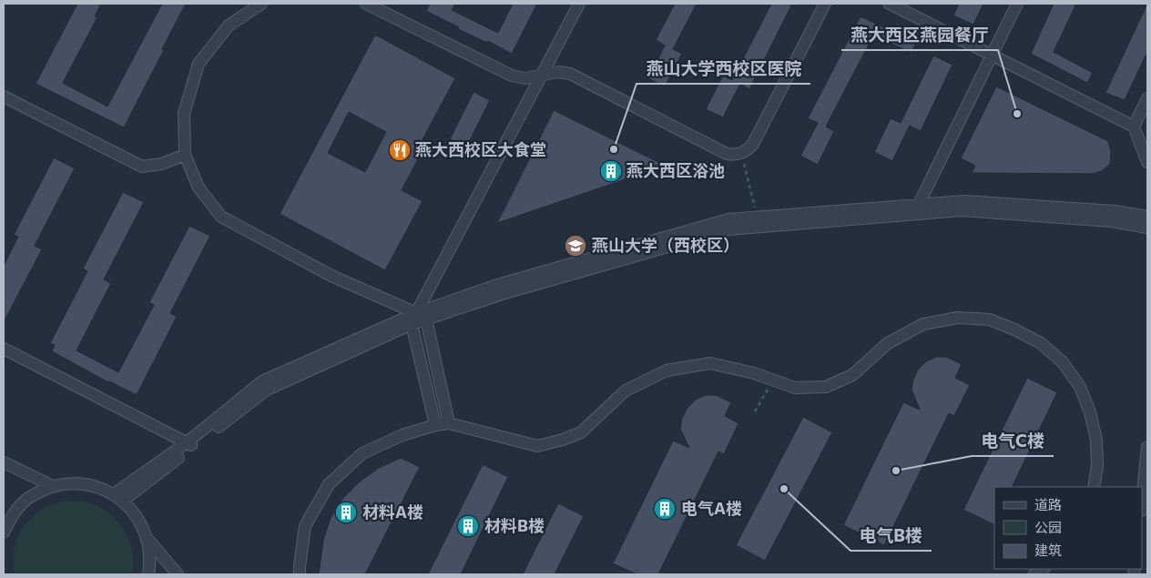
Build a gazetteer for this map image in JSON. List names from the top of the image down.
{
  "places": {
    "other": [
      "燕大西区燕园餐厅",
      "燕山大学西校区医院",
      "电气C楼",
      "电气B楼"
    ],
    "restaurant": ["燕大西校区大食堂"],
    "building": [
      "燕大西区浴池",
      "电气A楼",
      "材料A楼",
      "材料B楼"
    ],
    "school or university": ["燕山大学（西校区）"]
  },
  "legend": ["道路", "公园", "建筑"]
}
